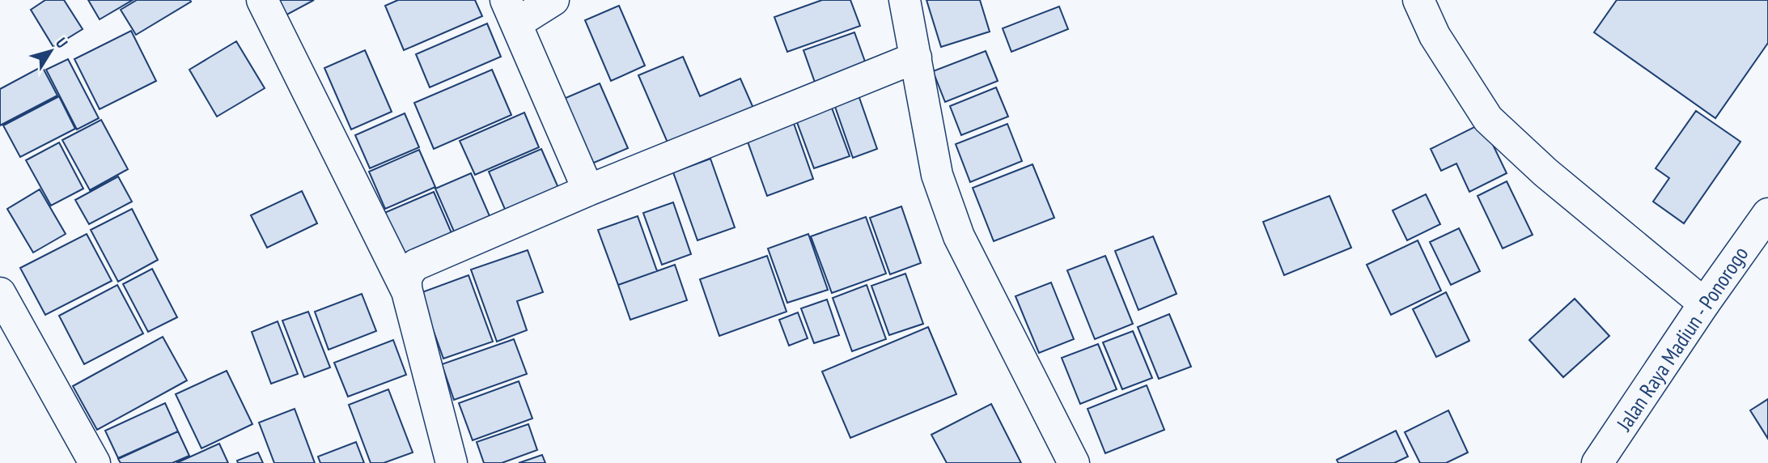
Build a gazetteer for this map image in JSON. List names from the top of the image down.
{
  "streets": {
    "main road": ["Jalan Raya Madiun - Ponorogo"]
  },
  "north": "top right"
}
